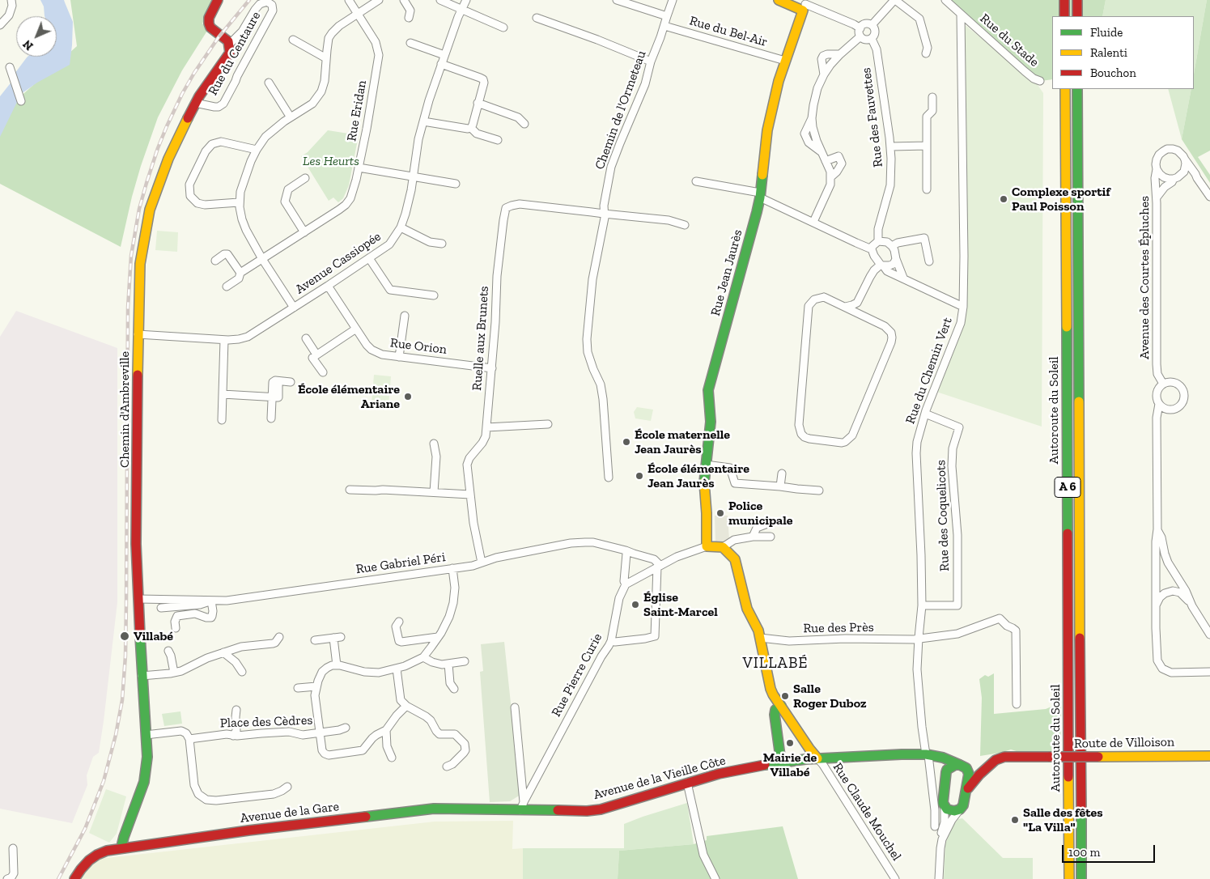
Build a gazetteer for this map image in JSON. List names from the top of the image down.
{
  "streets": {
    "main road": [
      "Rue Jean Jaurès",
      "Chemin d'Ambreville",
      "Autoroute du Soleil",
      "A 6",
      "Route de Villoison",
      "Avenue de la Vieille Côte",
      "Avenue de la Gare"
    ],
    "street": [
      "Rue du Bel-Air",
      "Rue du Stade",
      "Rue du Centaure",
      "Chemin de l'Ormeteau",
      "Rue Eridan",
      "Rue des Fauvettes",
      "Avenue Cassiopée",
      "Avenue des Courtes Épluches",
      "Ruelle aux Brunets",
      "Rue Orion",
      "Rue du Chemin Vert",
      "Rue des Coquelicots",
      "Rue Gabriel Péri",
      "Rue des Près",
      "Rue Pierre Curie",
      "Place des Cèdres",
      "Rue Claude Mouchel"
    ]
  },
  "crossings": [
    ["Rue du Bel-Air", "Chemin de l'Ormeteau"],
    ["Rue du Bel-Air", "Rue Jean Jaurès"],
    ["Rue du Stade", "Rue du Chemin Vert"],
    ["Rue du Centaure", "Chemin d'Ambreville"],
    ["Chemin de l'Ormeteau", "Ruelle aux Brunets"],
    ["Avenue Cassiopée", "Rue Orion"],
    ["Avenue Cassiopée", "Chemin d'Ambreville"],
    ["Ruelle aux Brunets", "Rue Orion"],
    ["Ruelle aux Brunets", "Rue Gabriel Péri"],
    ["Rue du Chemin Vert", "Rue des Coquelicots"],
    ["Rue du Chemin Vert", "Rue des Près"],
    ["Chemin d'Ambreville", "Rue Gabriel Péri"],
    ["Chemin d'Ambreville", "Avenue de la Gare"],
    ["Rue Pierre Curie", "Avenue de la Vieille Côte"],
    ["Rue Pierre Curie", "Avenue de la Gare"],
    ["Avenue de la Vieille Côte", "Avenue de la Gare"]
  ],
  "districts": ["VILLABÉ"],
  "parks": ["Les Heurts"],
  "places": [
    "Complexe sportif Paul Poisson",
    "École élémentaire Ariane",
    "École maternelle Jean Jaurès",
    "École élémentaire Jean Jaurès",
    "Police municipale",
    "Église Saint-Marcel",
    "Villabé",
    "Salle Roger Duboz",
    "Mairie de Villabé",
    "Salle des fêtes \"La Villa\""
  ],
  "legend": ["Fluide", "Ralenti", "Bouchon"],
  "scale_bar": "100 m",
  "north": "bottom left"
}
